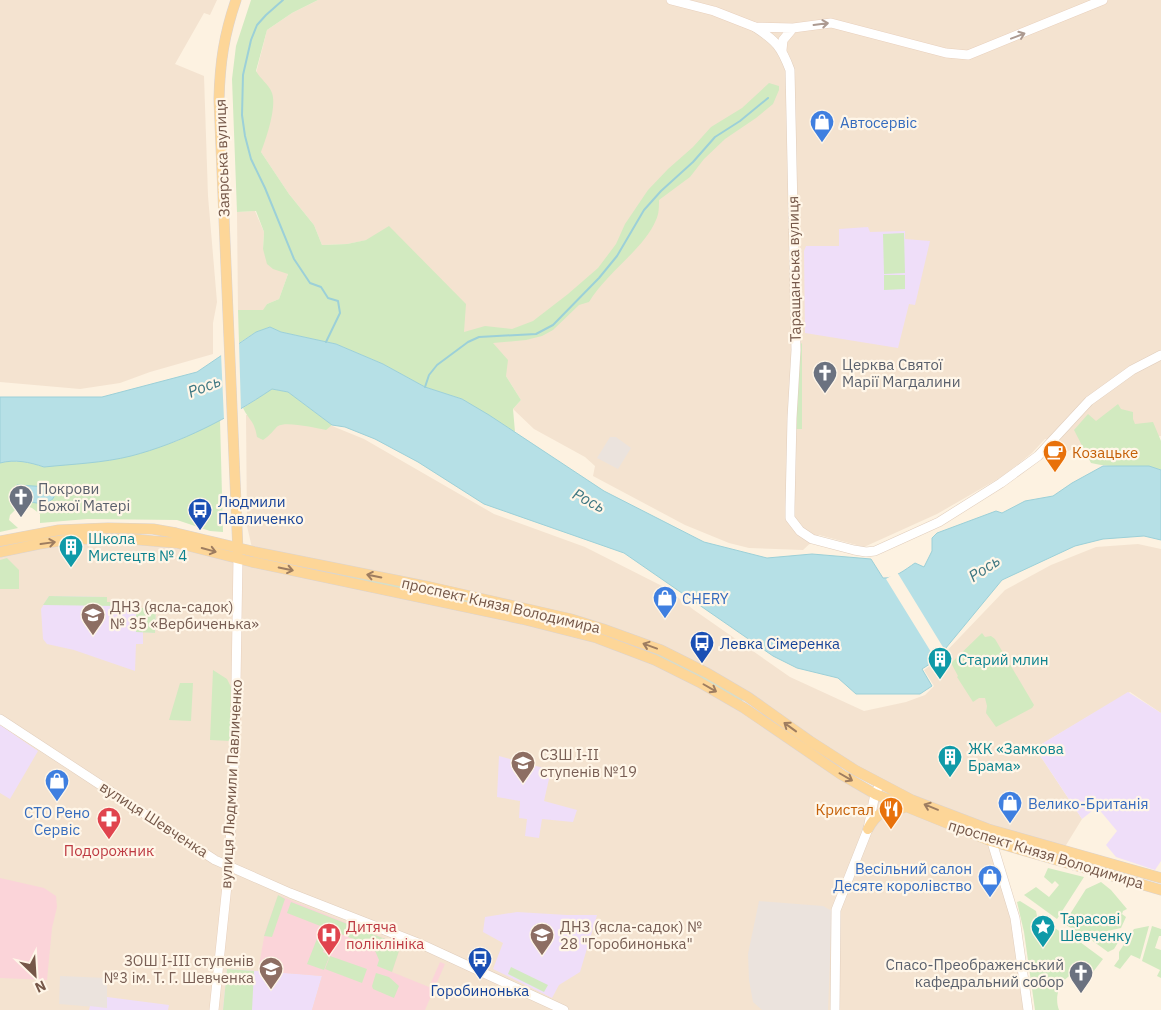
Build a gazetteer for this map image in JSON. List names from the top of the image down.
{
  "streets": {
    "main road": ["Заярська вулиця", "проспект Князя Володимира"],
    "street": ["Таращанська вулиця", "вулиця Людмили Павличенко", "вулиця Шевченка"]
  },
  "crossings": [
    ["Заярська вулиця", "проспект Князя Володимира"],
    ["Заярська вулиця", "вулиця Людмили Павличенко"],
    ["проспект Князя Володимира", "вулиця Людмили Павличенко"],
    ["вулиця Людмили Павличенко", "вулиця Шевченка"]
  ],
  "water": ["Рось"],
  "places": {
    "shop": [
      "Автосервіс",
      "CHERY",
      "СТО Рено Сервіс",
      "Велико-Британія",
      "Весільний салон Десяте королівство"
    ],
    "church": ["Церква Святої Марії Магдалини", "Покрови Божої Матері", "Спасо-Преображенський кафедральний собор"],
    "cafe": ["Козацьке"],
    "bus stop": ["Людмили Павличенко", "Левка Сімеренка", "Горобинонька"],
    "building": ["Школа Мистецтв № 4", "Старий млин", "ЖК «Замкова Брама»"],
    "school or university": [
      "ДНЗ (ясла-садок) № 35 «Вербиченька»",
      "СЗШ I-II ступенів №19",
      "ДНЗ (ясла-садок) № 28 \"Горобинонька\"",
      "ЗОШ І-ІІІ ступенів №3 ім. Т. Г. Шевченка"
    ],
    "restaurant": ["Кристал"],
    "pharmacy": ["Подорожник"],
    "place": ["Тарасові Шевченку"],
    "hospital": ["Дитяча поліклініка"]
  },
  "north": "bottom right"
}
